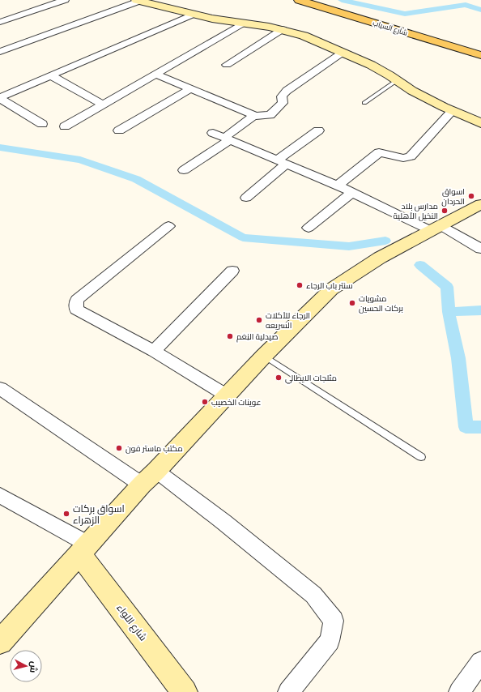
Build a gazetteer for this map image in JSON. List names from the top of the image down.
{
  "streets": {
    "main road": ["شارع السياب"],
    "street": ["شارع اللواء"]
  },
  "places": [
    "اسواق الحردان",
    "مدارس بلاد النخيل الأهلية",
    "سنتر باب الرجاء",
    "مشويات بركات الحسين",
    "الرجاء للأكلات السريعه",
    "صيدلية النِعَم",
    "مثلجات الايطالي",
    "عوينات الخصيب",
    "مكتب ماستر فون",
    "اسواق بركات الزهراء"
  ],
  "north": "right"
}
